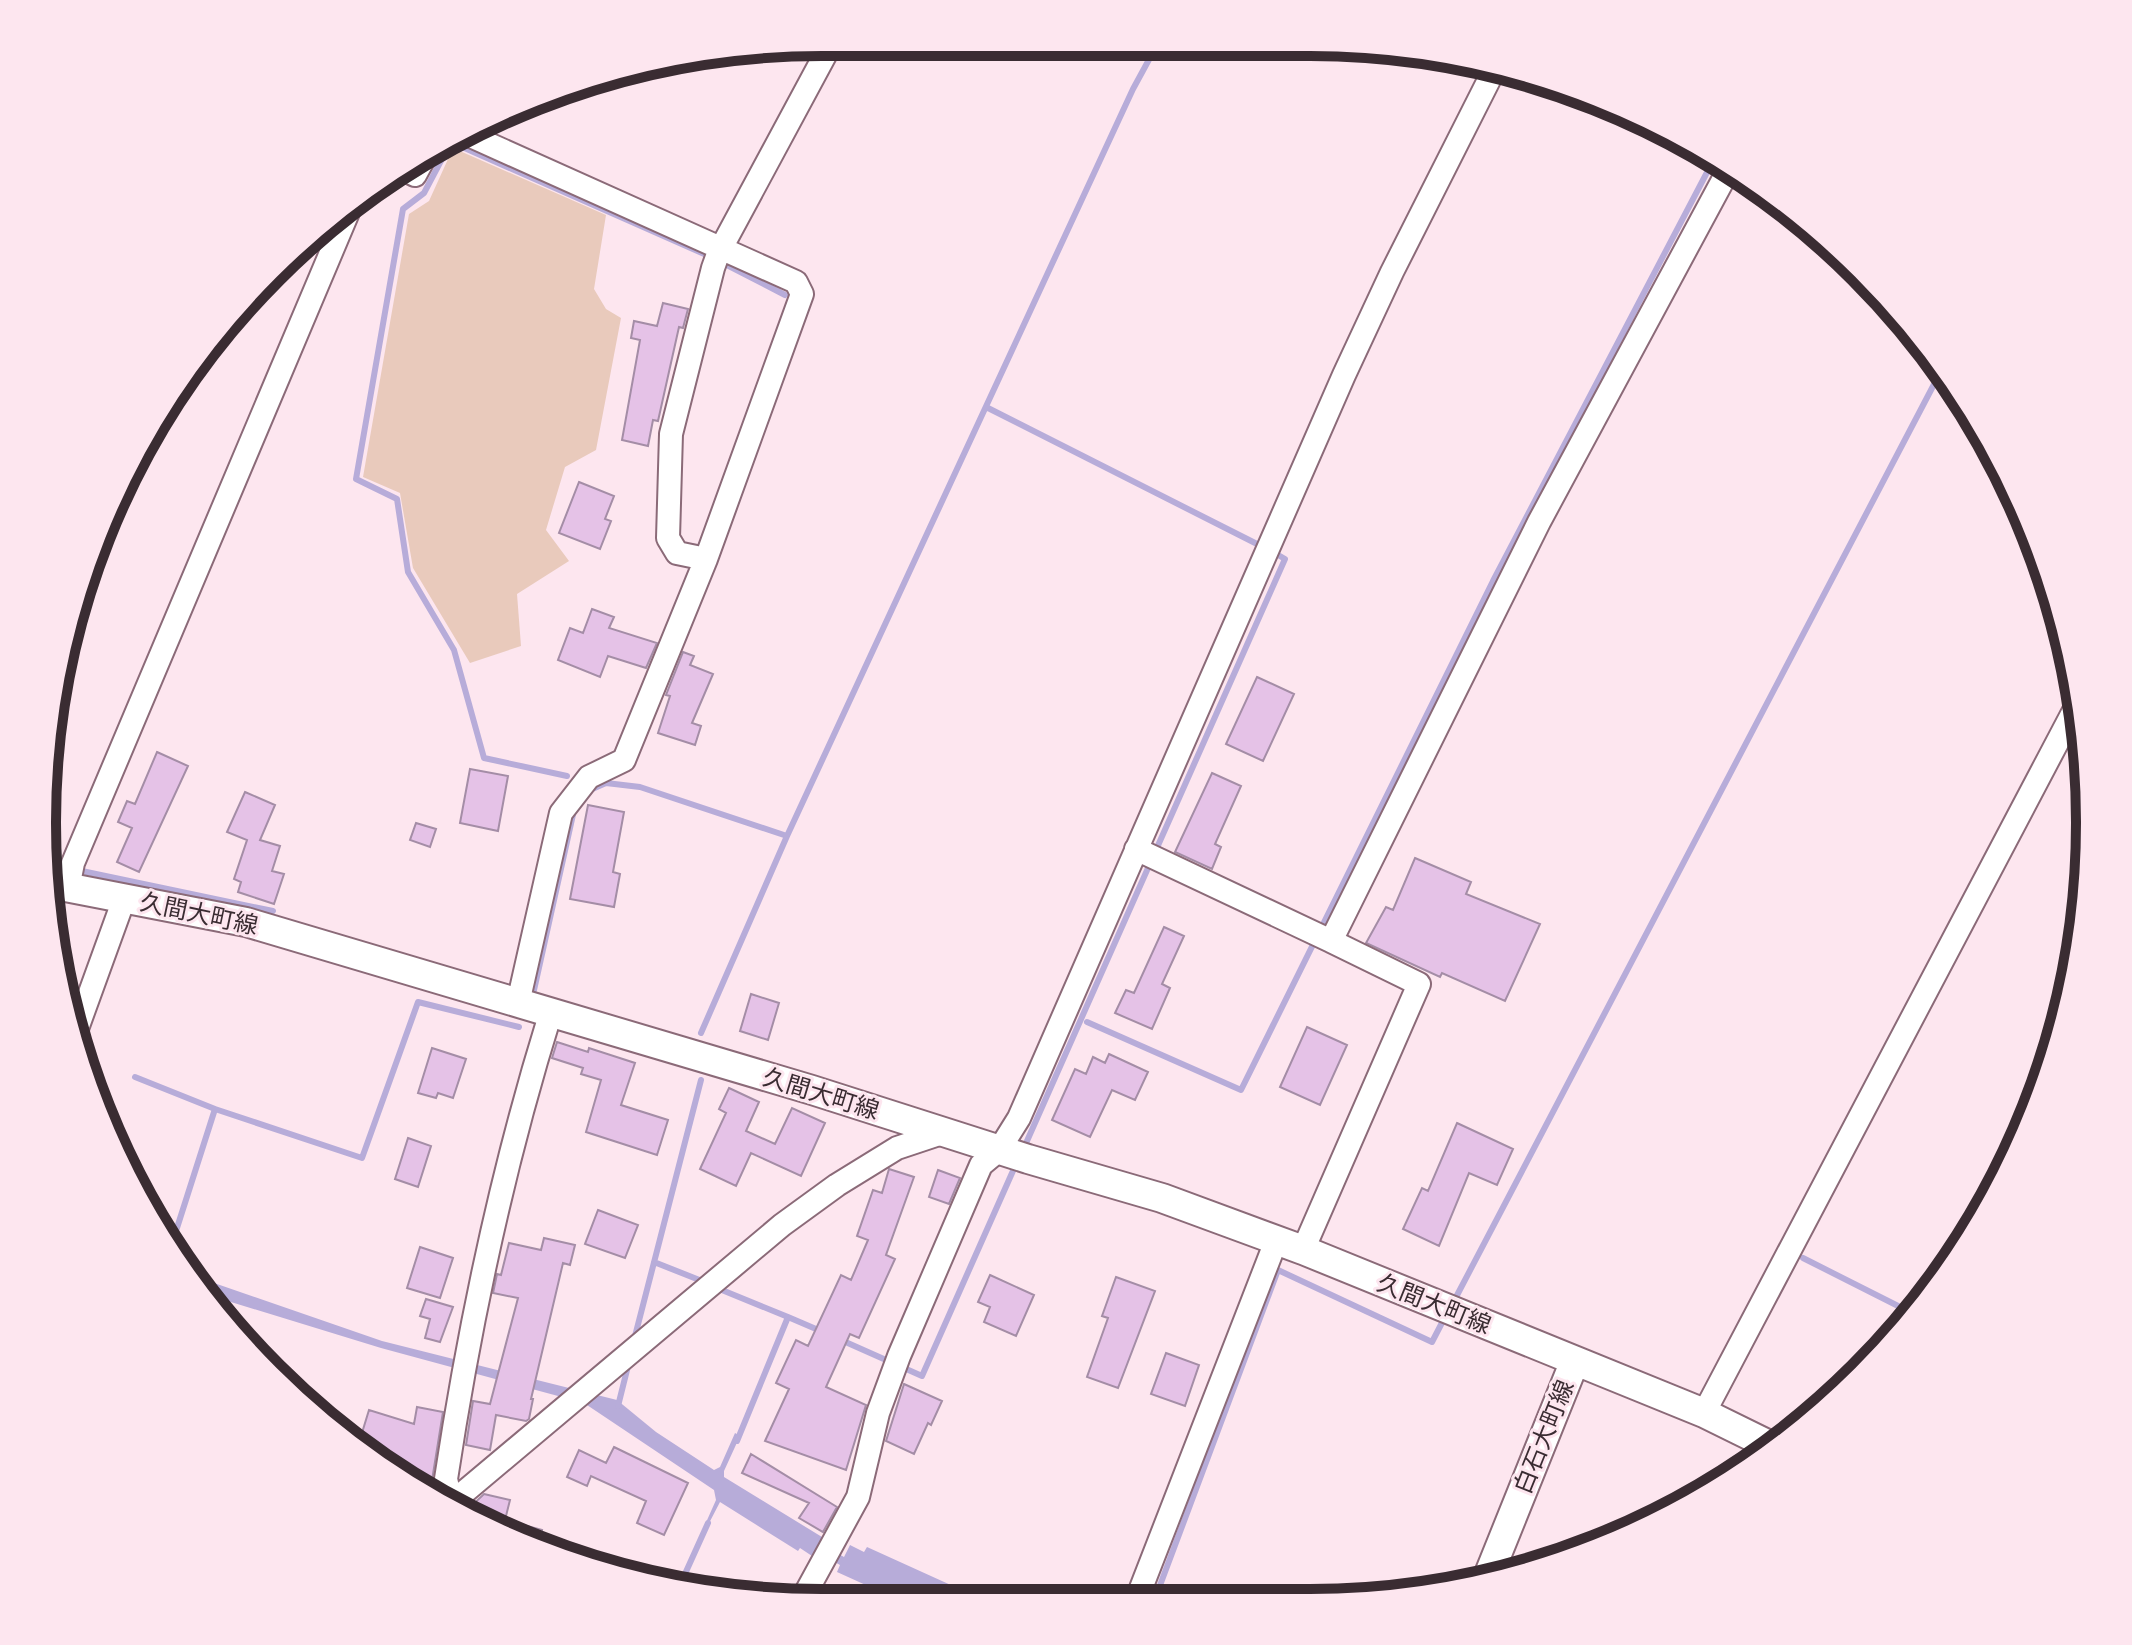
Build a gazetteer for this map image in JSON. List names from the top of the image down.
{
  "streets": {
    "main road": ["久間大町線", "白石大町線"]
  },
  "crossings": [
    ["久間大町線", "白石大町線"]
  ]
}
